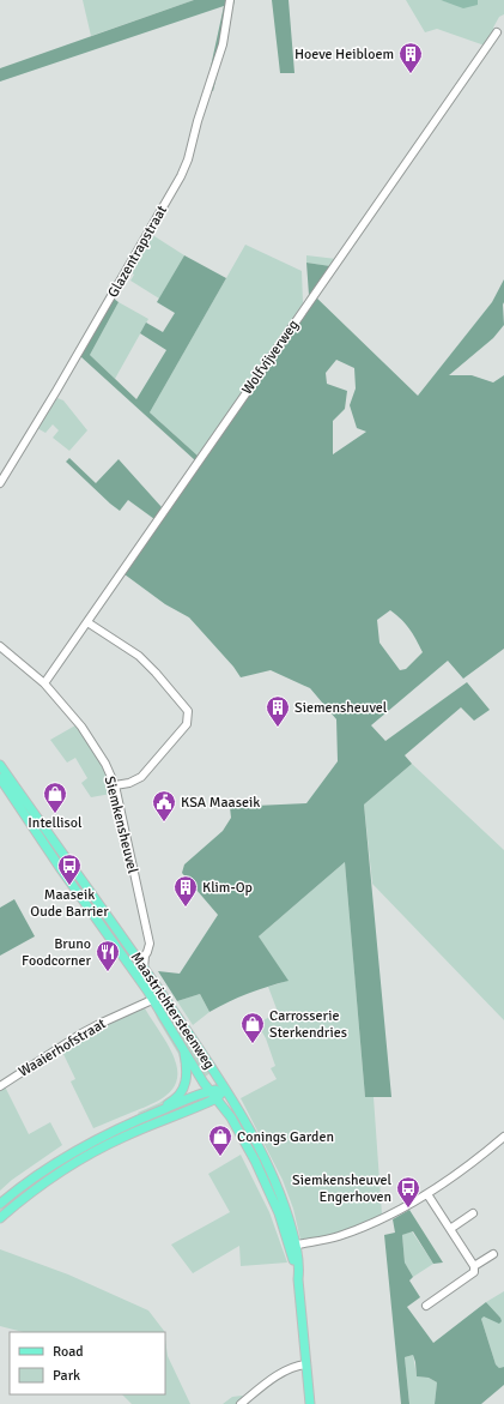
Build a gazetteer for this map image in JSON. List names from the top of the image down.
{
  "streets": {
    "main road": ["Maastrichtersteenweg"],
    "street": [
      "Glazentrapstraat",
      "Wolfvijverweg",
      "Siemkensheuvel",
      "Waaierhofstraat"
    ]
  },
  "crossings": [
    ["Wolfvijverweg", "Siemkensheuvel"],
    ["Siemkensheuvel", "Maastrichtersteenweg"],
    ["Maastrichtersteenweg", "Waaierhofstraat"]
  ],
  "places": {
    "building": ["Hoeve Heibloem", "Siemensheuvel", "Klim-Op"],
    "shop": ["Intellisol", "Carrosserie Sterkendries", "Conings Garden"],
    "public building": ["KSA Maaseik"],
    "bus stop": ["Maaseik Oude Barrier", "Siemkensheuvel Engerhoven"],
    "restaurant": ["Bruno Foodcorner"]
  },
  "legend": ["Road", "Park"]
}
